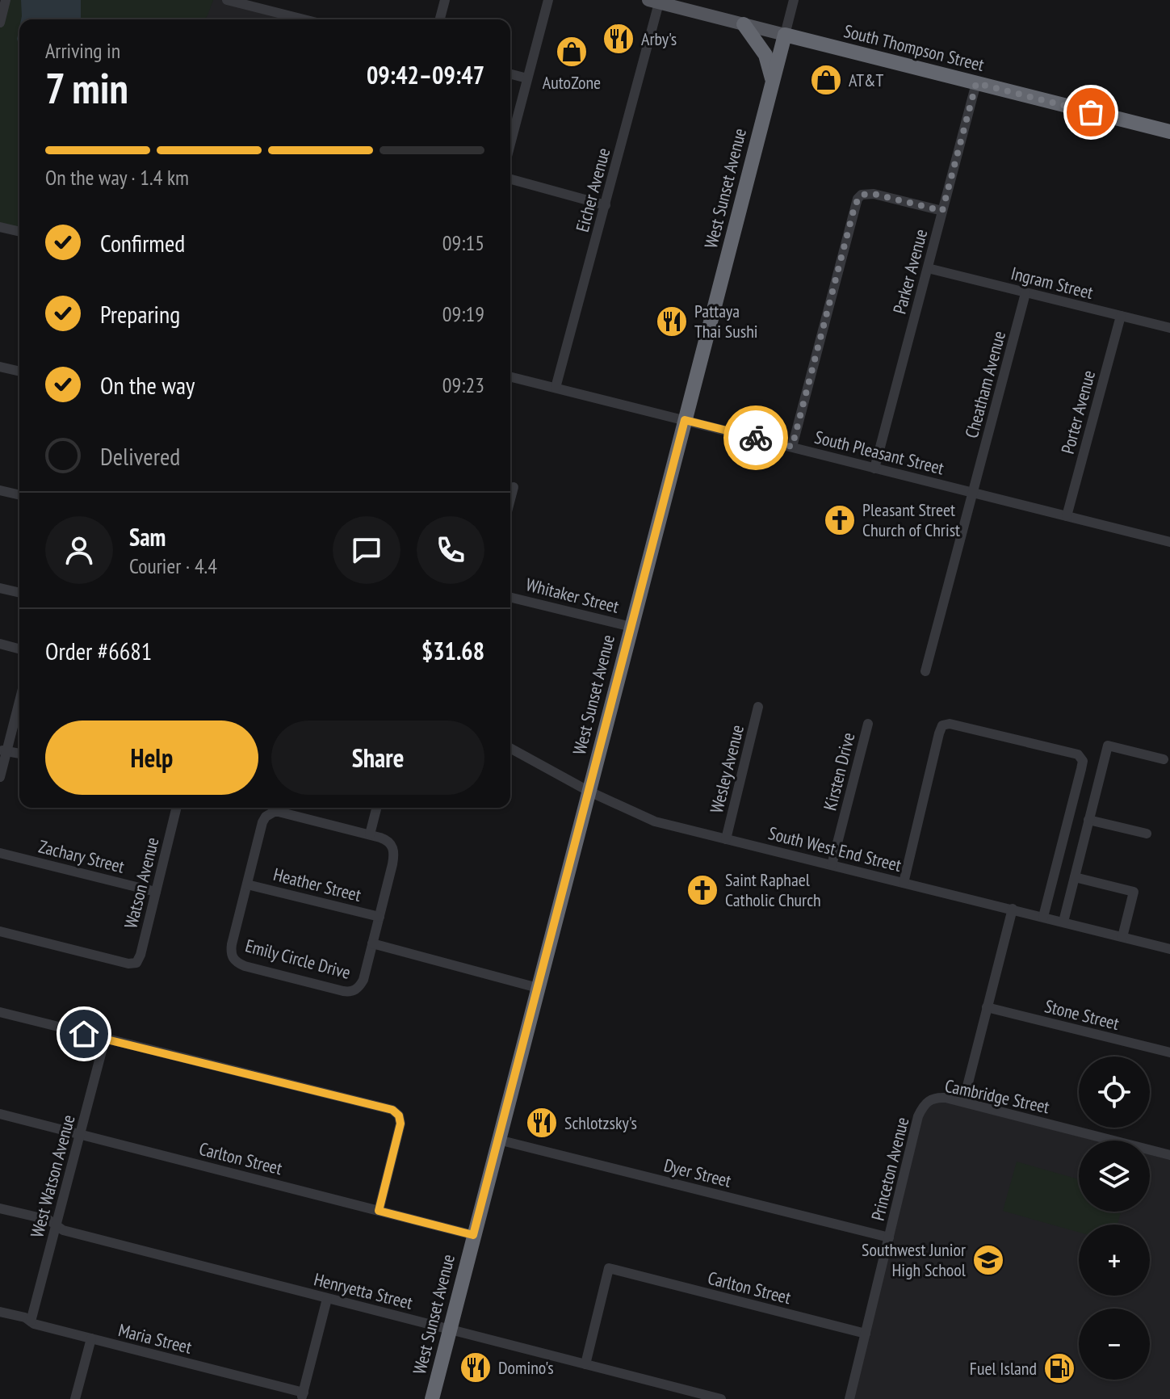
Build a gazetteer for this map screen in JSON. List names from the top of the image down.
{
  "streets": {
    "highway": ["South Thompson Street", "West Sunset Avenue"],
    "street": [
      "Eicher Avenue",
      "Parker Avenue",
      "Ingram Street",
      "Cheatham Avenue",
      "Porter Avenue",
      "South Pleasant Street",
      "Whitaker Street",
      "Wesley Avenue",
      "Kirsten Drive",
      "South West End Street",
      "Zachary Street",
      "Watson Avenue",
      "Heather Street",
      "Emily Circle Drive",
      "Stone Street",
      "Cambridge Street",
      "Carlton Street",
      "Princeton Avenue",
      "Dyer Street",
      "West Watson Avenue",
      "Henryetta Street",
      "Maria Street"
    ]
  },
  "crossings": [
    ["South Thompson Street", "West Sunset Avenue"],
    ["South Thompson Street", "Eicher Avenue"],
    ["South Thompson Street", "Parker Avenue"],
    ["West Sunset Avenue", "South Pleasant Street"],
    ["West Sunset Avenue", "Whitaker Street"],
    ["West Sunset Avenue", "South West End Street"],
    ["West Sunset Avenue", "Carlton Street"],
    ["West Sunset Avenue", "Dyer Street"],
    ["West Sunset Avenue", "Henryetta Street"],
    ["Eicher Avenue", "South Pleasant Street"],
    ["Parker Avenue", "Ingram Street"],
    ["Parker Avenue", "South Pleasant Street"],
    ["Ingram Street", "Cheatham Avenue"],
    ["Ingram Street", "Porter Avenue"],
    ["Cheatham Avenue", "South Pleasant Street"],
    ["Porter Avenue", "South Pleasant Street"],
    ["Wesley Avenue", "South West End Street"],
    ["Kirsten Drive", "South West End Street"],
    ["Zachary Street", "Watson Avenue"],
    ["Heather Street", "Emily Circle Drive"],
    ["Cambridge Street", "Princeton Avenue"],
    ["Carlton Street", "Princeton Avenue"],
    ["Carlton Street", "West Watson Avenue"],
    ["Carlton Street", "Henryetta Street"],
    ["Princeton Avenue", "Dyer Street"],
    ["West Watson Avenue", "Henryetta Street"],
    ["West Watson Avenue", "Maria Street"]
  ],
  "places": {
    "restaurant": [
      "Arby's",
      "Pattaya Thai Sushi",
      "Schlotzsky's",
      "Domino's"
    ],
    "shop": ["AutoZone", "AT&T"],
    "church": ["Pleasant Street Church of Christ", "Saint Raphael Catholic Church"],
    "school or university": ["Southwest Junior High School"],
    "fuel station": ["Fuel Island"]
  },
  "page": {
    "heading": ["7 min", "Arriving in", "09:42–09:47"],
    "panel": [
      "Sam",
      "Courier · 4.4",
      "Order #6681",
      "$31.68"
    ],
    "bar": "On the way · 1.4 km",
    "list": [
      ["Confirmed", "09:15"],
      ["Preparing", "09:19"],
      ["On the way", "09:23"],
      "Delivered"
    ],
    "buttons": ["Help", "Share"],
    "map_buttons": ["+", "−"]
  }
}
